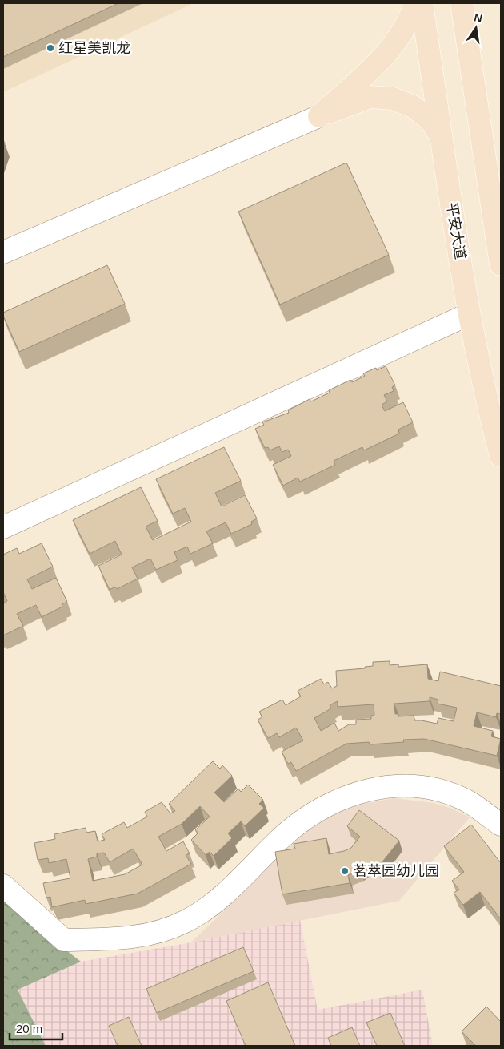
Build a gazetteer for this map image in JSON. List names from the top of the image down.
{
  "streets": {
    "main road": ["平安大道"]
  },
  "places": ["红星美凯龙", "茗萃园幼儿园"],
  "scale_bar": "20 m",
  "north": "top"
}
